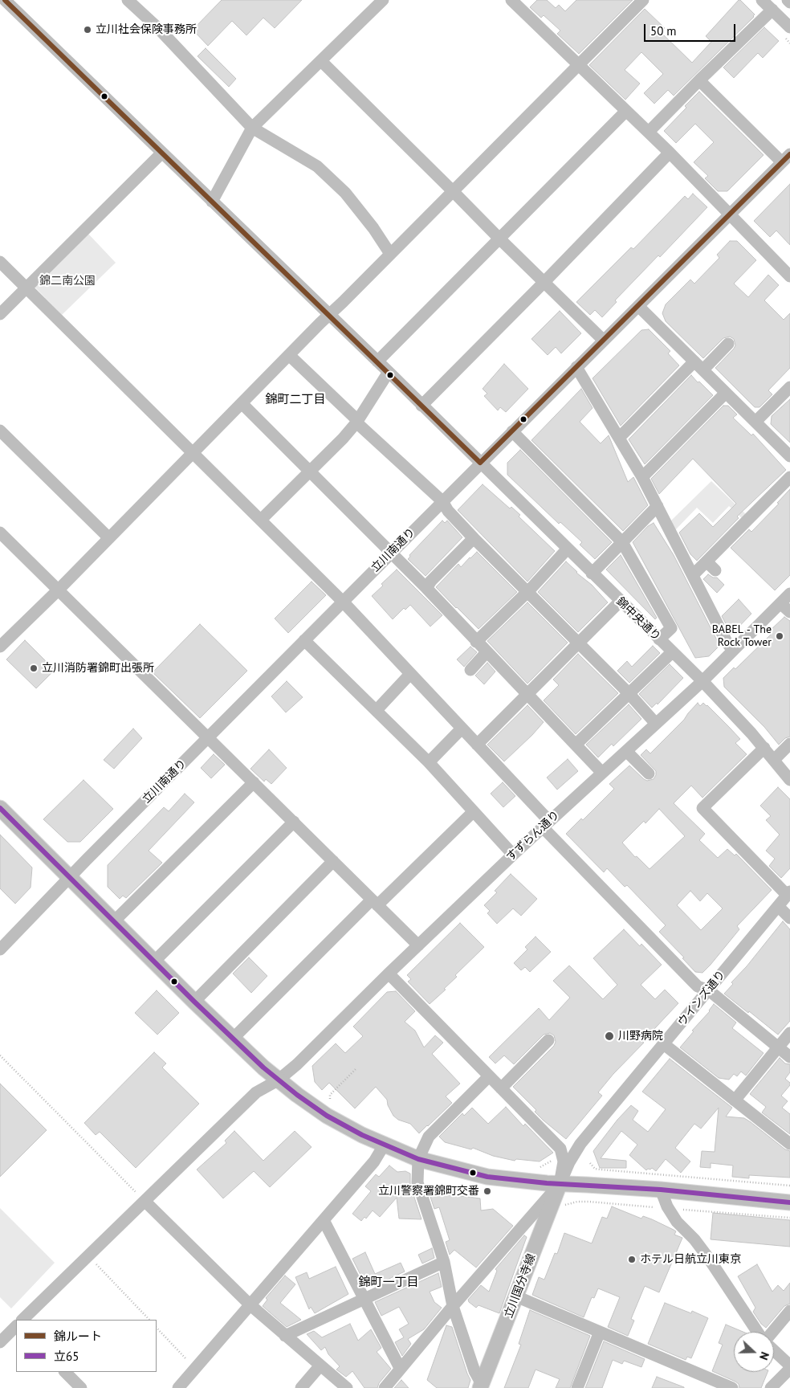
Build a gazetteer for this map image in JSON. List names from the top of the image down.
{
  "streets": {
    "main road": ["立川国分寺線"],
    "street": [
      "立川南通り",
      "錦中央通り",
      "すずらん通り",
      "ウインズ通り"
    ]
  },
  "crossings": [
    ["立川南通り", "錦中央通り"],
    ["錦中央通り", "すずらん通り"],
    ["ウインズ通り", "立川国分寺線"]
  ],
  "districts": ["錦町二丁目", "錦町一丁目"],
  "parks": ["錦二南公園"],
  "places": [
    "立川社会保険事務所",
    "BABEL - The Rock Tower",
    "立川消防署錦町出張所",
    "川野病院",
    "立川警察署錦町交番",
    "ホテル日航立川東京"
  ],
  "lines": ["transit line 錦ルート", "transit line 立65"],
  "legend": ["錦ルート", "立65"],
  "scale_bar": "50 m",
  "north": "right"
}
